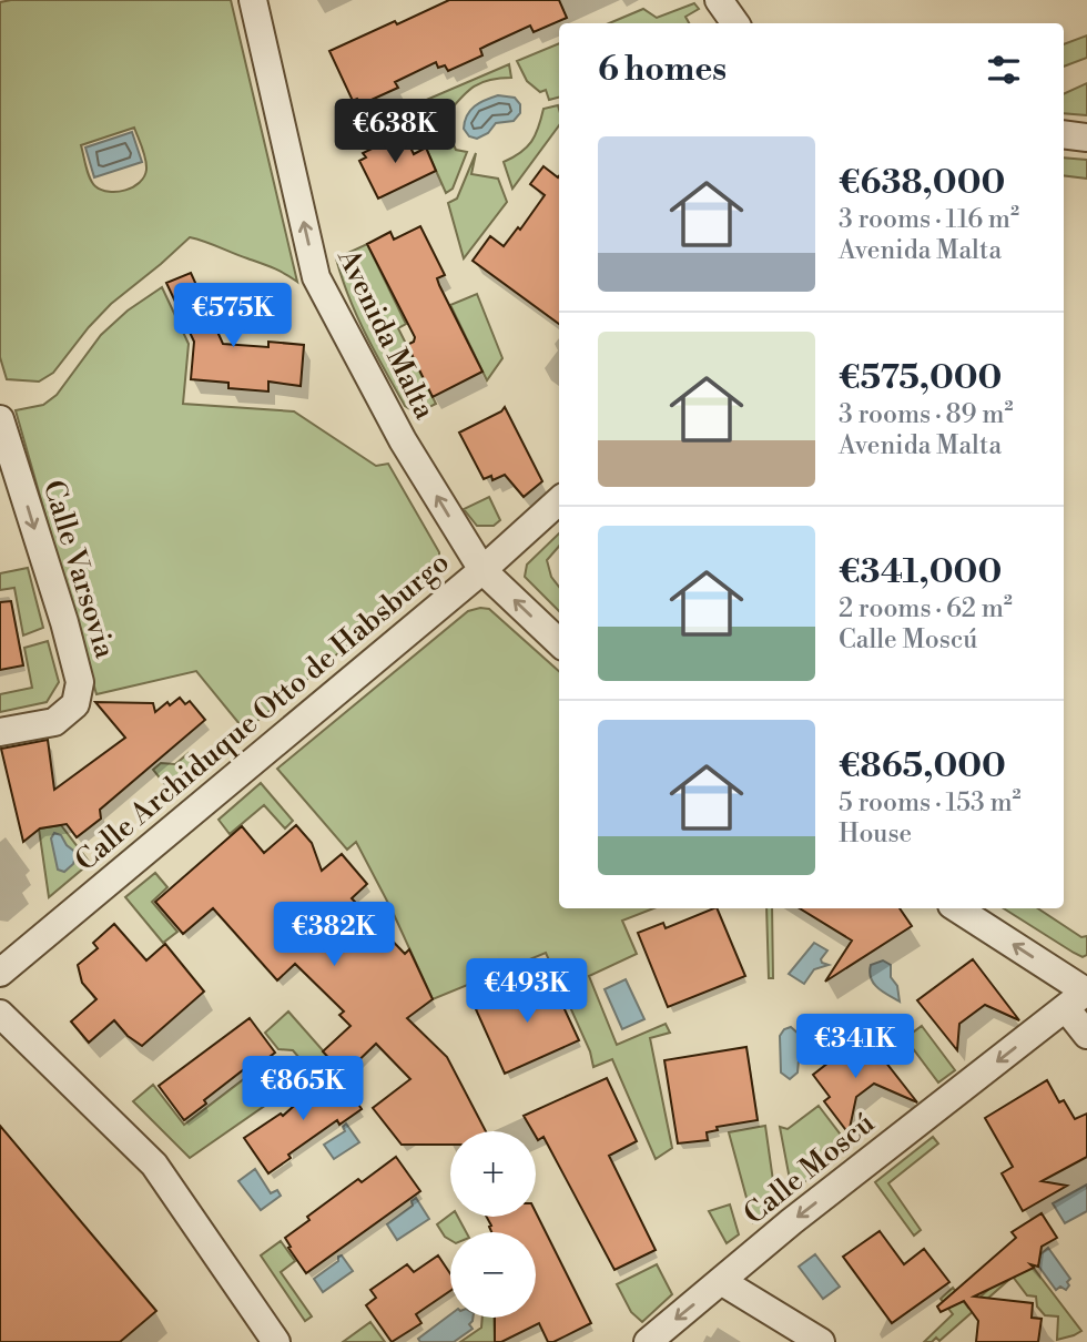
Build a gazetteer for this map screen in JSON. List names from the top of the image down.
{
  "streets": {
    "street": [
      "Avenida Malta",
      "Calle Varsovia",
      "Calle Archiduque Otto de Habsburgo",
      "Calle Moscú"
    ]
  },
  "crossings": [
    ["Avenida Malta", "Calle Archiduque Otto de Habsburgo"]
  ],
  "one_way": ["Avenida Malta", "Calle Varsovia", "Calle Moscú"],
  "page": {
    "heading": "6 homes",
    "price": [
      "€638K",
      "€575K",
      "€382K",
      "€493K",
      "€341K",
      "€865K"
    ],
    "list": [
      {
        "name": "€638,000",
        "note": "3 rooms · 116 m² · Avenida Malta"
      },
      {
        "name": "€575,000",
        "note": "3 rooms · 89 m² · Avenida Malta"
      },
      {
        "name": "€341,000",
        "note": "2 rooms · 62 m² · Calle Moscú"
      },
      {
        "name": "€865,000",
        "note": "5 rooms · 153 m² · House"
      }
    ],
    "map_buttons": ["+", "−"]
  }
}
